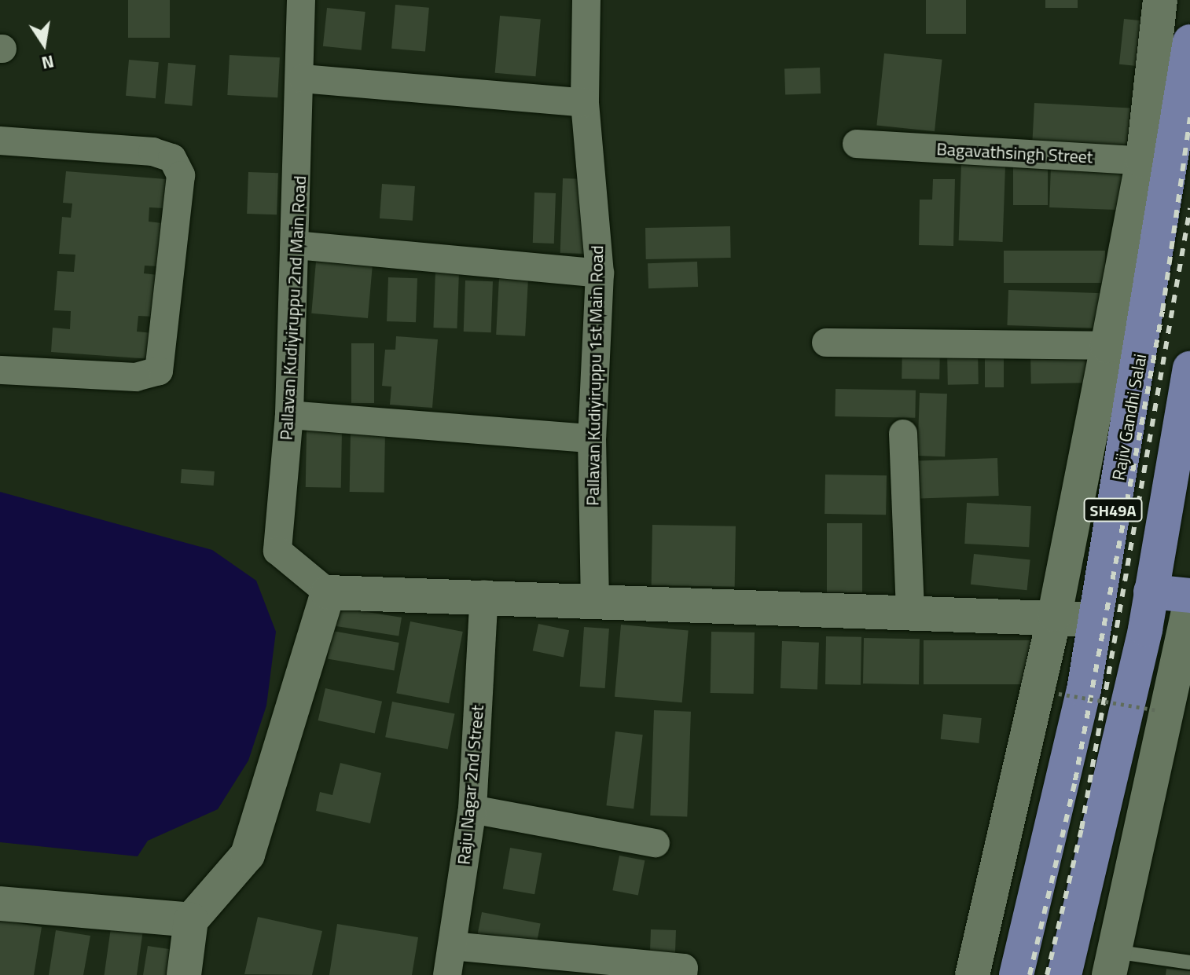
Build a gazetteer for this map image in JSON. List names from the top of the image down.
{
  "streets": {
    "main road": ["Rajiv Gandhi Salai", "SH49A"],
    "street": [
      "Bagavathsingh Street",
      "Pallavan Kudiyiruppu 2nd Main Road",
      "Pallavan Kudiyiruppu 1st Main Road",
      "Raju Nagar 2nd Street"
    ]
  },
  "crossings": [
    ["Bagavathsingh Street", "Rajiv Gandhi Salai"]
  ],
  "north": "bottom"
}
